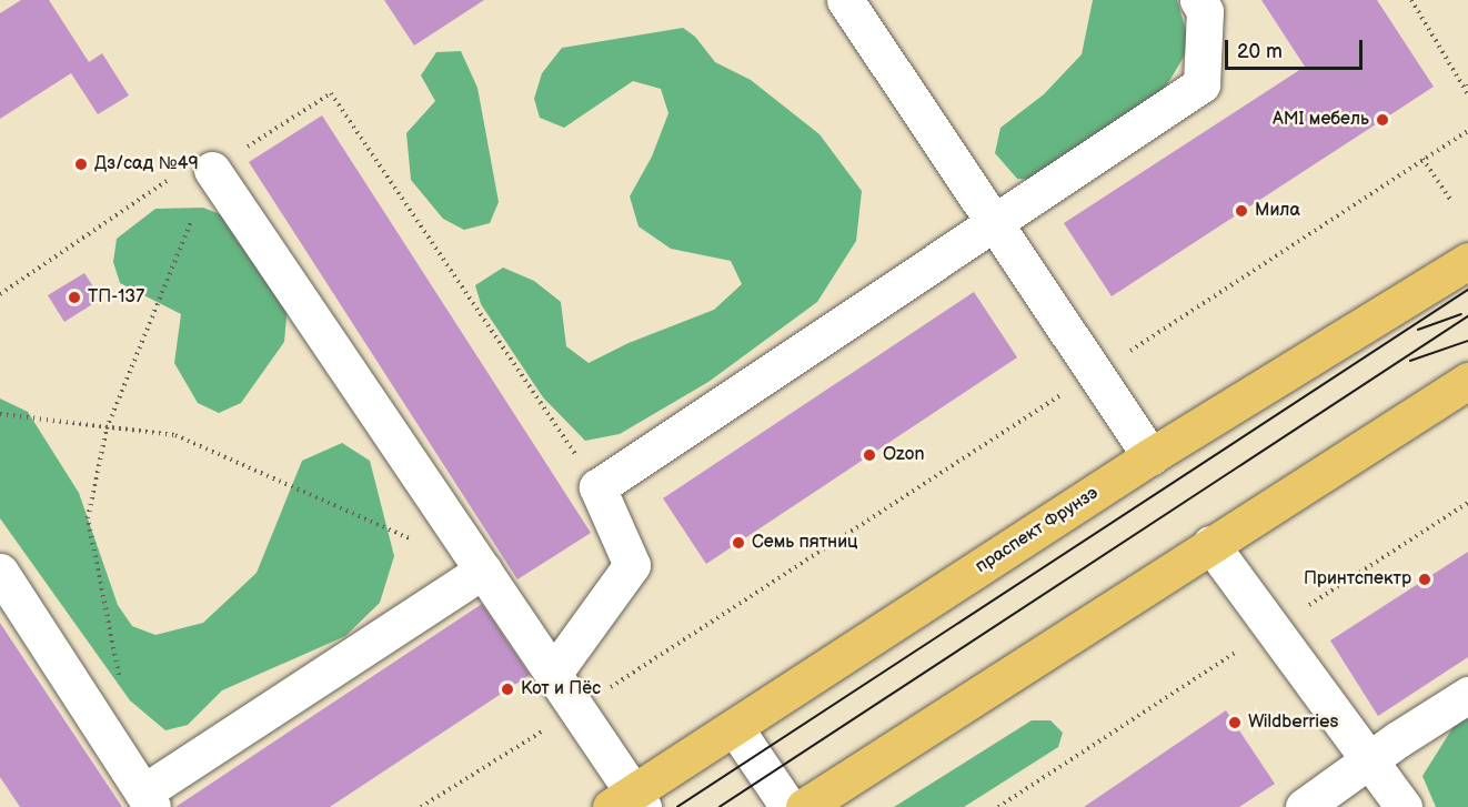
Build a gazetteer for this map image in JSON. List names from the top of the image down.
{
  "streets": {
    "main road": ["праспект Фрунзэ"]
  },
  "places": [
    "AMI мебель",
    "Дз/сад №49",
    "Мила",
    "ТП-137",
    "Ozon",
    "Семь пятниц",
    "Принтспектр",
    "Кот и Пёс",
    "Wildberries"
  ],
  "scale_bar": "20 m"
}
